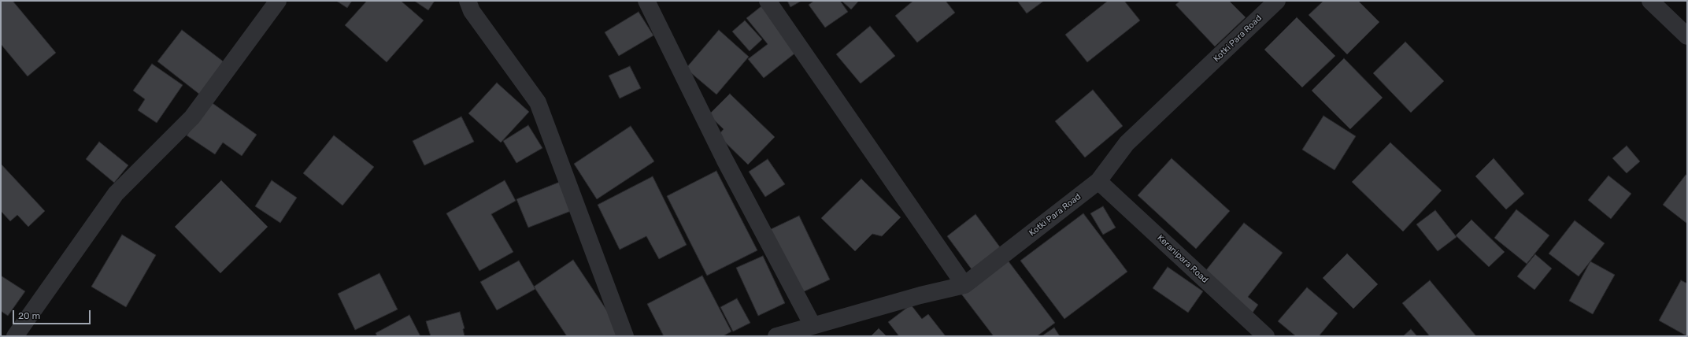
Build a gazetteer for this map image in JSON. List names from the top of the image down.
{
  "streets": {
    "street": ["Kotki Para Road", "Keranipara Road"]
  },
  "crossings": [
    ["Kotki Para Road", "Keranipara Road"]
  ],
  "scale_bar": "20 m"
}
